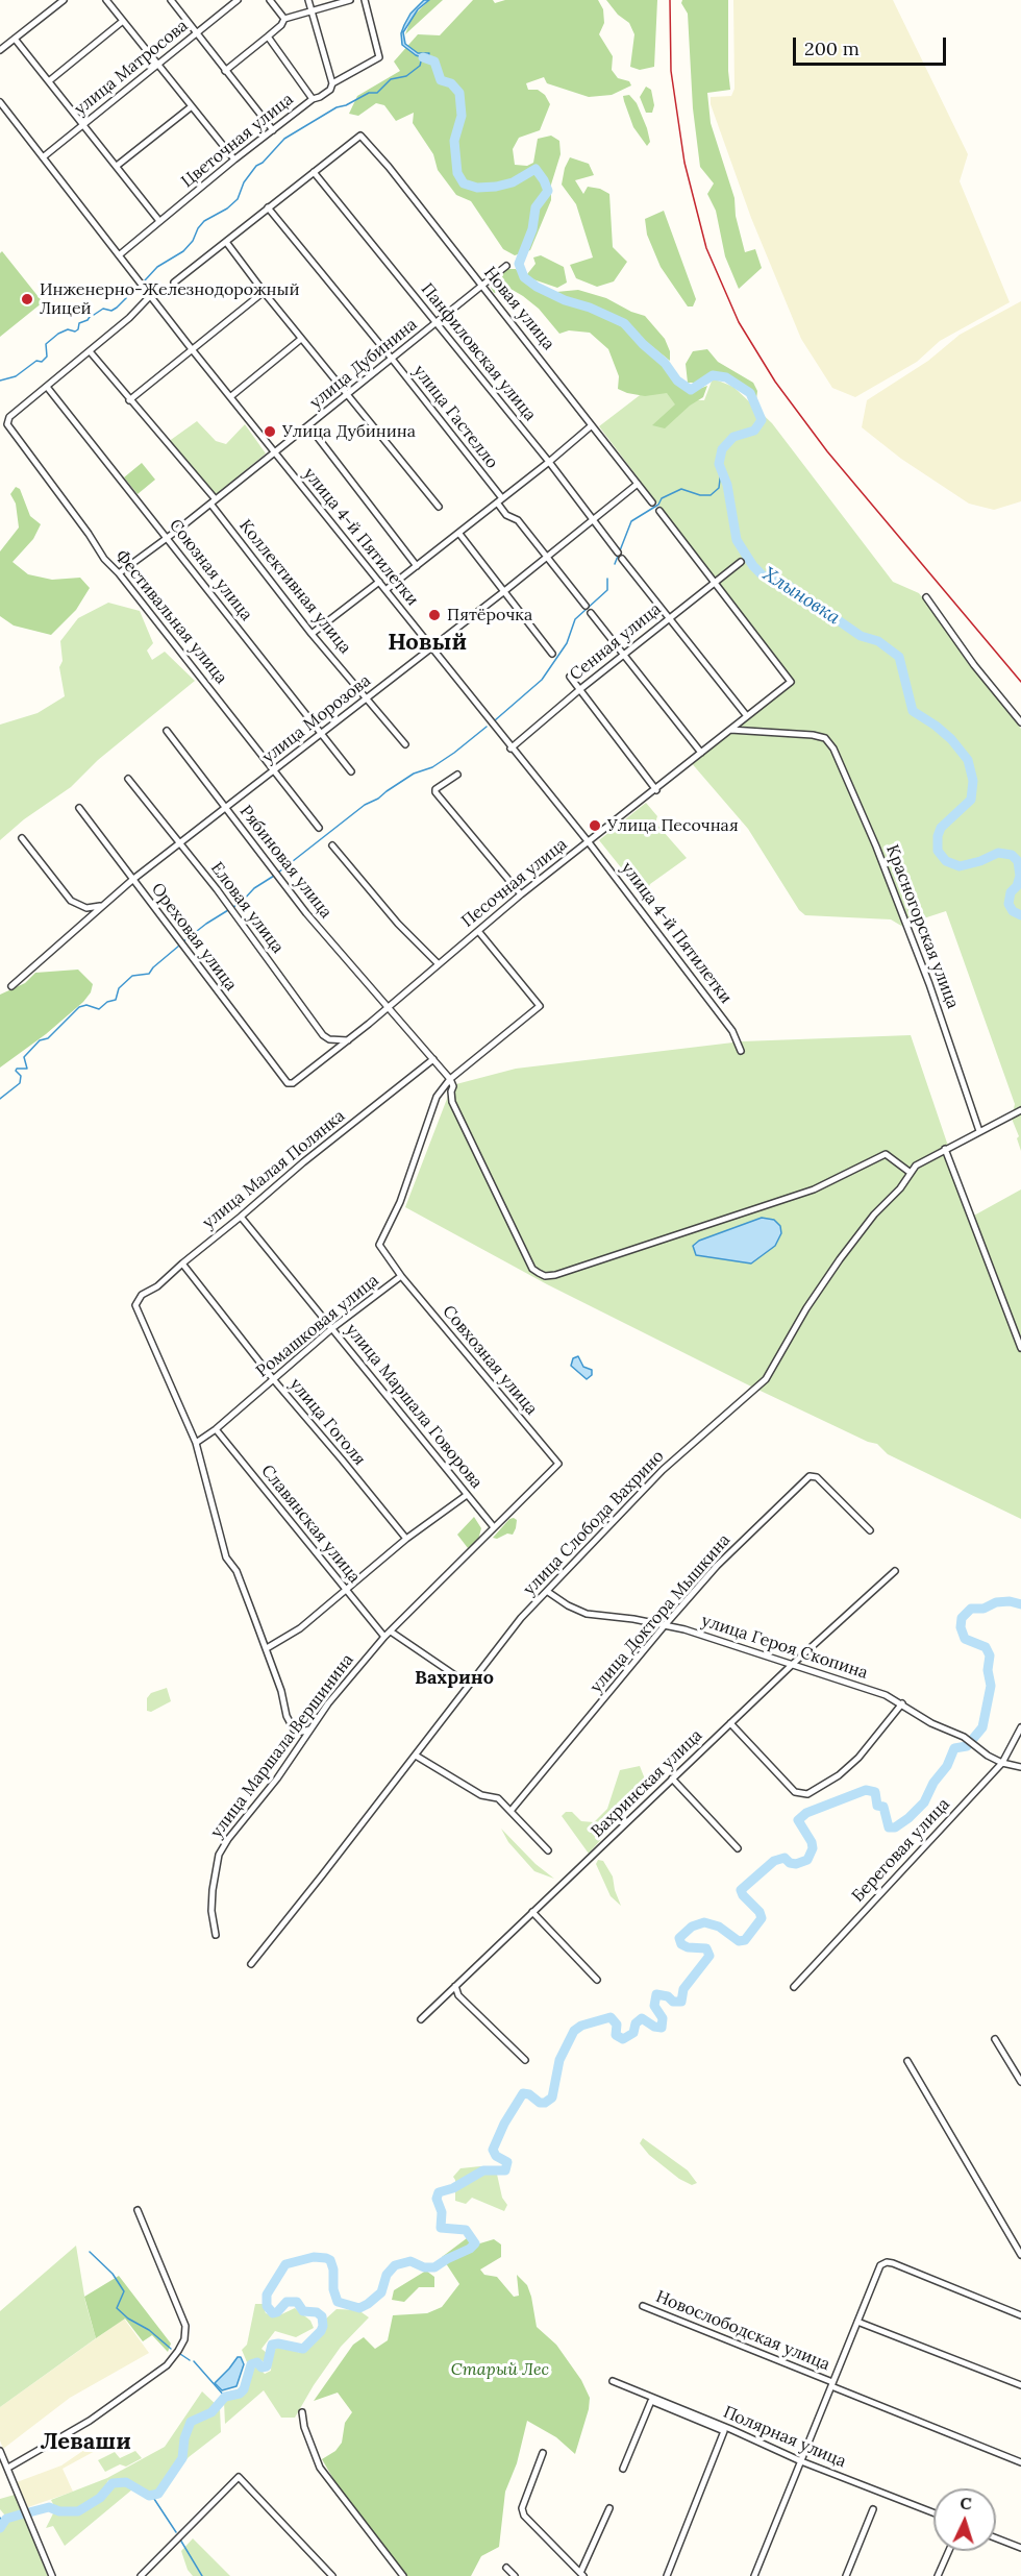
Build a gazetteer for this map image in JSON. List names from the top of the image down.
{
  "streets": {
    "street": [
      "улица Матросова",
      "Цветочная улица",
      "Новая улица",
      "Панфиловская улица",
      "улица Дубинина",
      "улица Гастелло",
      "улица 4-й Пятилетки",
      "Союзная улица",
      "Коллективная улица",
      "Фестивальная улица",
      "Сенная улица",
      "улица Морозова",
      "Рябиновая улица",
      "Песочная улица",
      "Еловая улица",
      "Красногорская улица",
      "Ореховая улица",
      "улица Малая Полянка",
      "Ромашковая улица",
      "Совхозная улица",
      "улица Маршала Говорова",
      "улица Гоголя",
      "улица Слобода Вахрино",
      "Славянская улица",
      "улица Доктора Мышкина",
      "улица Героя Скопина",
      "улица Маршала Вершинина",
      "Вахринская улица",
      "Береговая улица",
      "Новослободская улица",
      "Полярная улица"
    ]
  },
  "crossings": [
    ["улица Матросова", "улица 4-й Пятилетки"],
    ["Цветочная улица", "улица 4-й Пятилетки"],
    ["Новая улица", "Панфиловская улица"],
    ["Новая улица", "улица Дубинина"],
    ["Новая улица", "улица Морозова"],
    ["Панфиловская улица", "улица Дубинина"],
    ["Панфиловская улица", "улица Морозова"],
    ["улица Дубинина", "улица Гастелло"],
    ["улица Дубинина", "улица 4-й Пятилетки"],
    ["улица Дубинина", "Союзная улица"],
    ["улица Дубинина", "Коллективная улица"],
    ["улица Дубинина", "Фестивальная улица"],
    ["улица Гастелло", "улица Морозова"],
    ["улица 4-й Пятилетки", "Сенная улица"],
    ["улица 4-й Пятилетки", "улица Морозова"],
    ["улица 4-й Пятилетки", "Песочная улица"],
    ["Союзная улица", "Фестивальная улица"],
    ["Союзная улица", "улица Морозова"],
    ["Коллективная улица", "улица Морозова"],
    ["Фестивальная улица", "улица Морозова"],
    ["Сенная улица", "Песочная улица"],
    ["улица Морозова", "Рябиновая улица"],
    ["улица Морозова", "Еловая улица"],
    ["улица Морозова", "Ореховая улица"],
    ["Рябиновая улица", "Песочная улица"],
    ["Рябиновая улица", "улица Малая Полянка"],
    ["Рябиновая улица", "Ромашковая улица"],
    ["Песочная улица", "Еловая улица"],
    ["Песочная улица", "Красногорская улица"],
    ["Песочная улица", "Ореховая улица"],
    ["Песочная улица", "Ромашковая улица"],
    ["Красногорская улица", "улица Слобода Вахрино"],
    ["улица Малая Полянка", "Ромашковая улица"],
    ["улица Малая Полянка", "улица Маршала Говорова"],
    ["улица Малая Полянка", "улица Гоголя"],
    ["Ромашковая улица", "Совхозная улица"],
    ["Ромашковая улица", "улица Маршала Говорова"],
    ["Ромашковая улица", "улица Гоголя"],
    ["Ромашковая улица", "Славянская улица"],
    ["Совхозная улица", "улица Маршала Вершинина"],
    ["улица Маршала Говорова", "улица Маршала Вершинина"],
    ["улица Слобода Вахрино", "улица Героя Скопина"],
    ["Славянская улица", "улица Маршала Вершинина"],
    ["улица Доктора Мышкина", "улица Героя Скопина"],
    ["улица Героя Скопина", "Вахринская улица"],
    ["улица Героя Скопина", "Береговая улица"]
  ],
  "districts": ["Новый", "Вахрино", "Леваши"],
  "water": ["Хлыновка"],
  "parks": ["Старый Лес"],
  "places": [
    "Инженерно-Железнодорожный Лицей",
    "Улица Дубинина",
    "Пятёрочка",
    "Улица Песочная"
  ],
  "scale_bar": "200 m",
  "north": "top"
}
